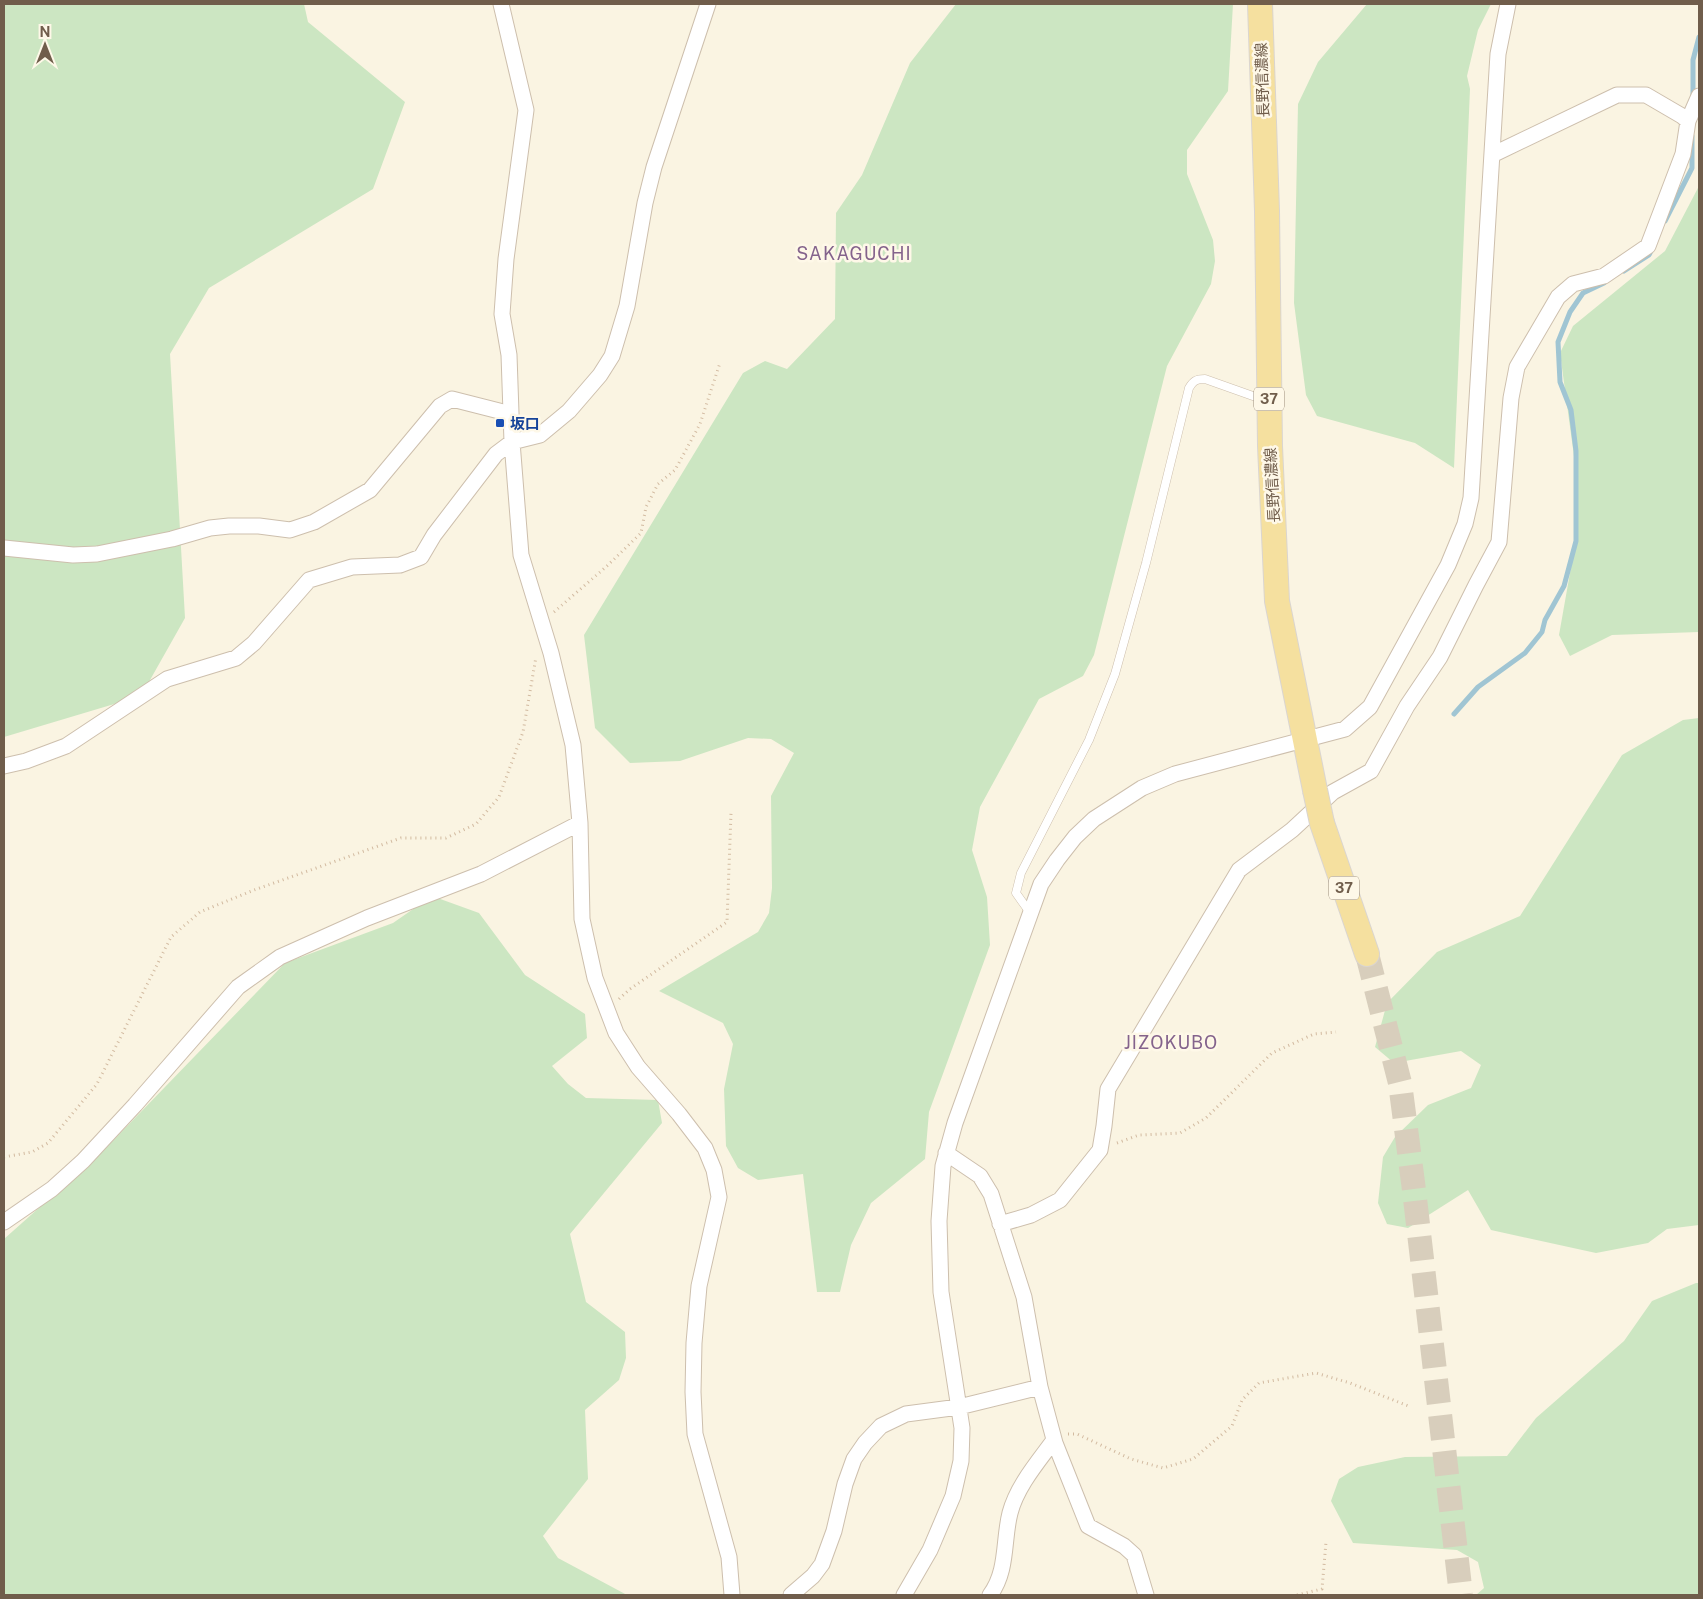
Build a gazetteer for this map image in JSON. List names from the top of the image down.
{
  "streets": {
    "main road": ["長野信濃線", "37"]
  },
  "districts": ["SAKAGUCHI", "JIZOKUBO"],
  "places": {
    "transit": ["坂口"]
  },
  "north": "top"
}
